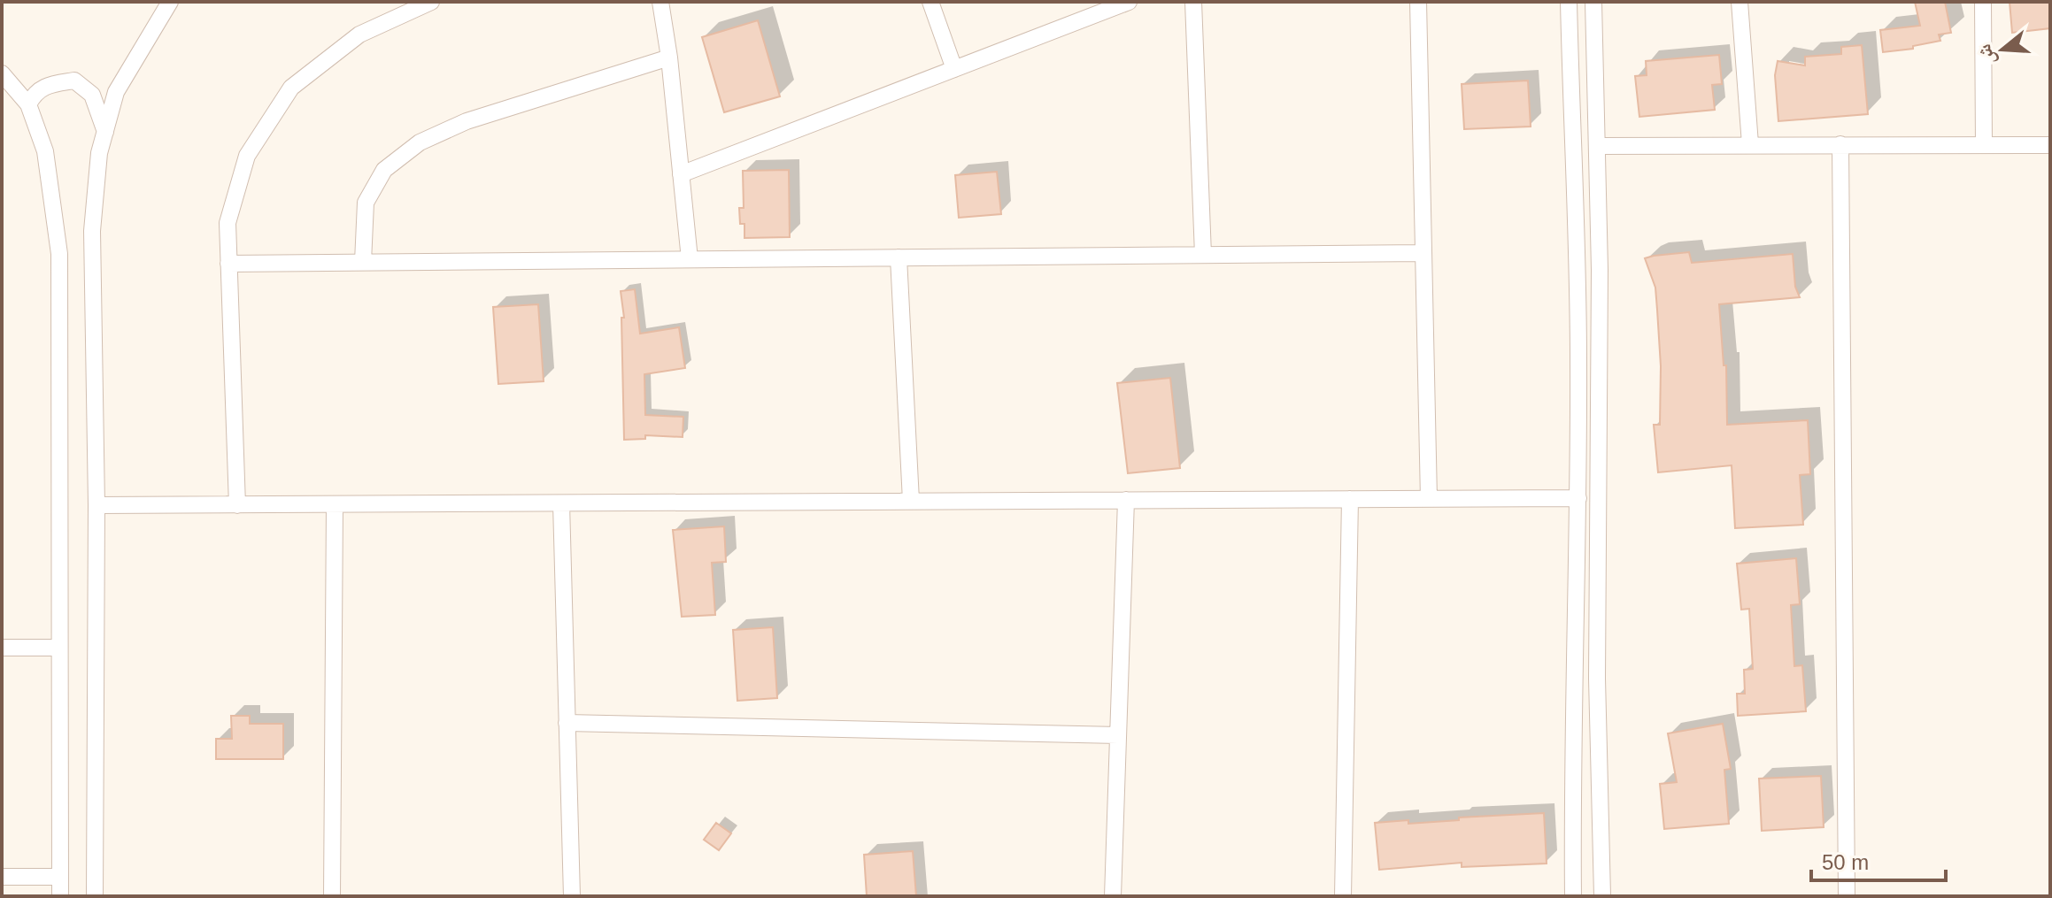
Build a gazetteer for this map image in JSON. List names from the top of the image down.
{
  "scale_bar": "50 m",
  "north": "left"
}
